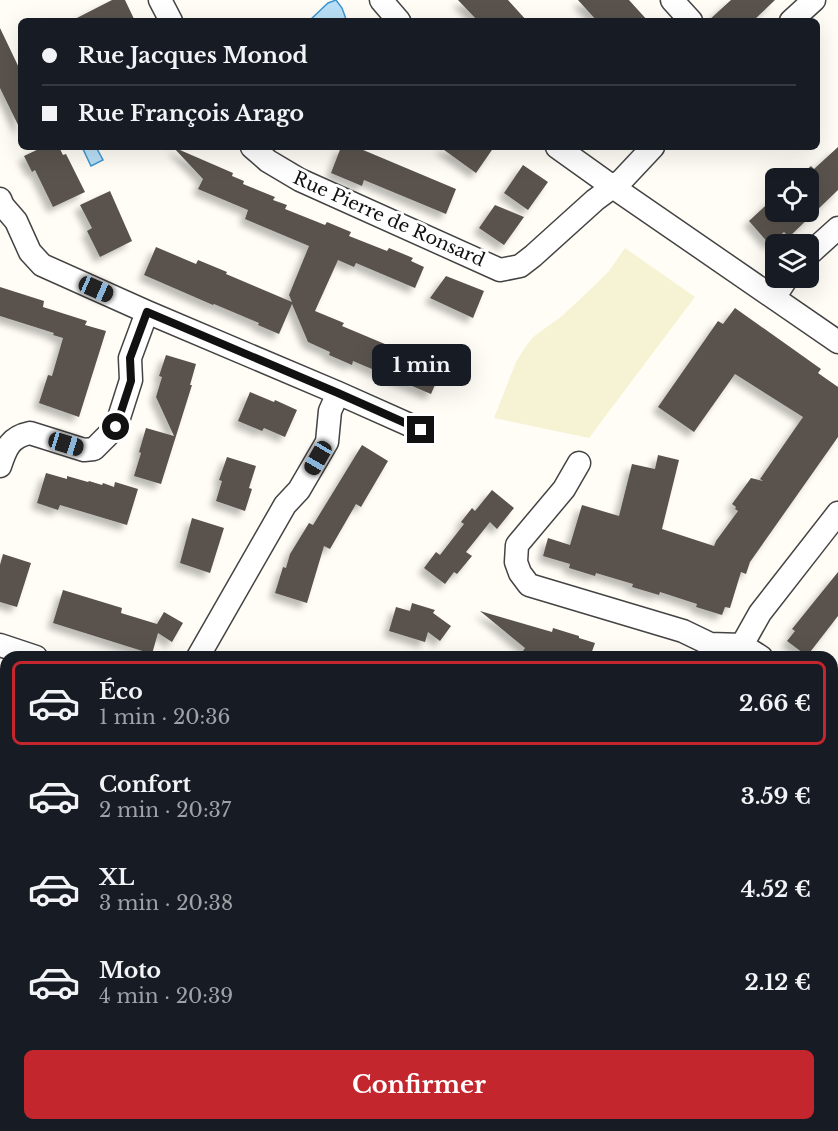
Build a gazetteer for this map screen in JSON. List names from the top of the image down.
{
  "streets": {
    "street": ["Rue Pierre de Ronsard"]
  },
  "page": {
    "banner": ["Rue Jacques Monod", "Rue François Arago"],
    "bubble": "1 min",
    "list": [
      {
        "name": "Éco",
        "note": "1 min · 20:36",
        "value": "2.66 €"
      },
      {
        "name": "Confort",
        "note": "2 min · 20:37",
        "value": "3.59 €"
      },
      {
        "name": "XL",
        "note": "3 min · 20:38",
        "value": "4.52 €"
      },
      {
        "name": "Moto",
        "note": "4 min · 20:39",
        "value": "2.12 €"
      }
    ],
    "buttons": "Confirmer"
  }
}
